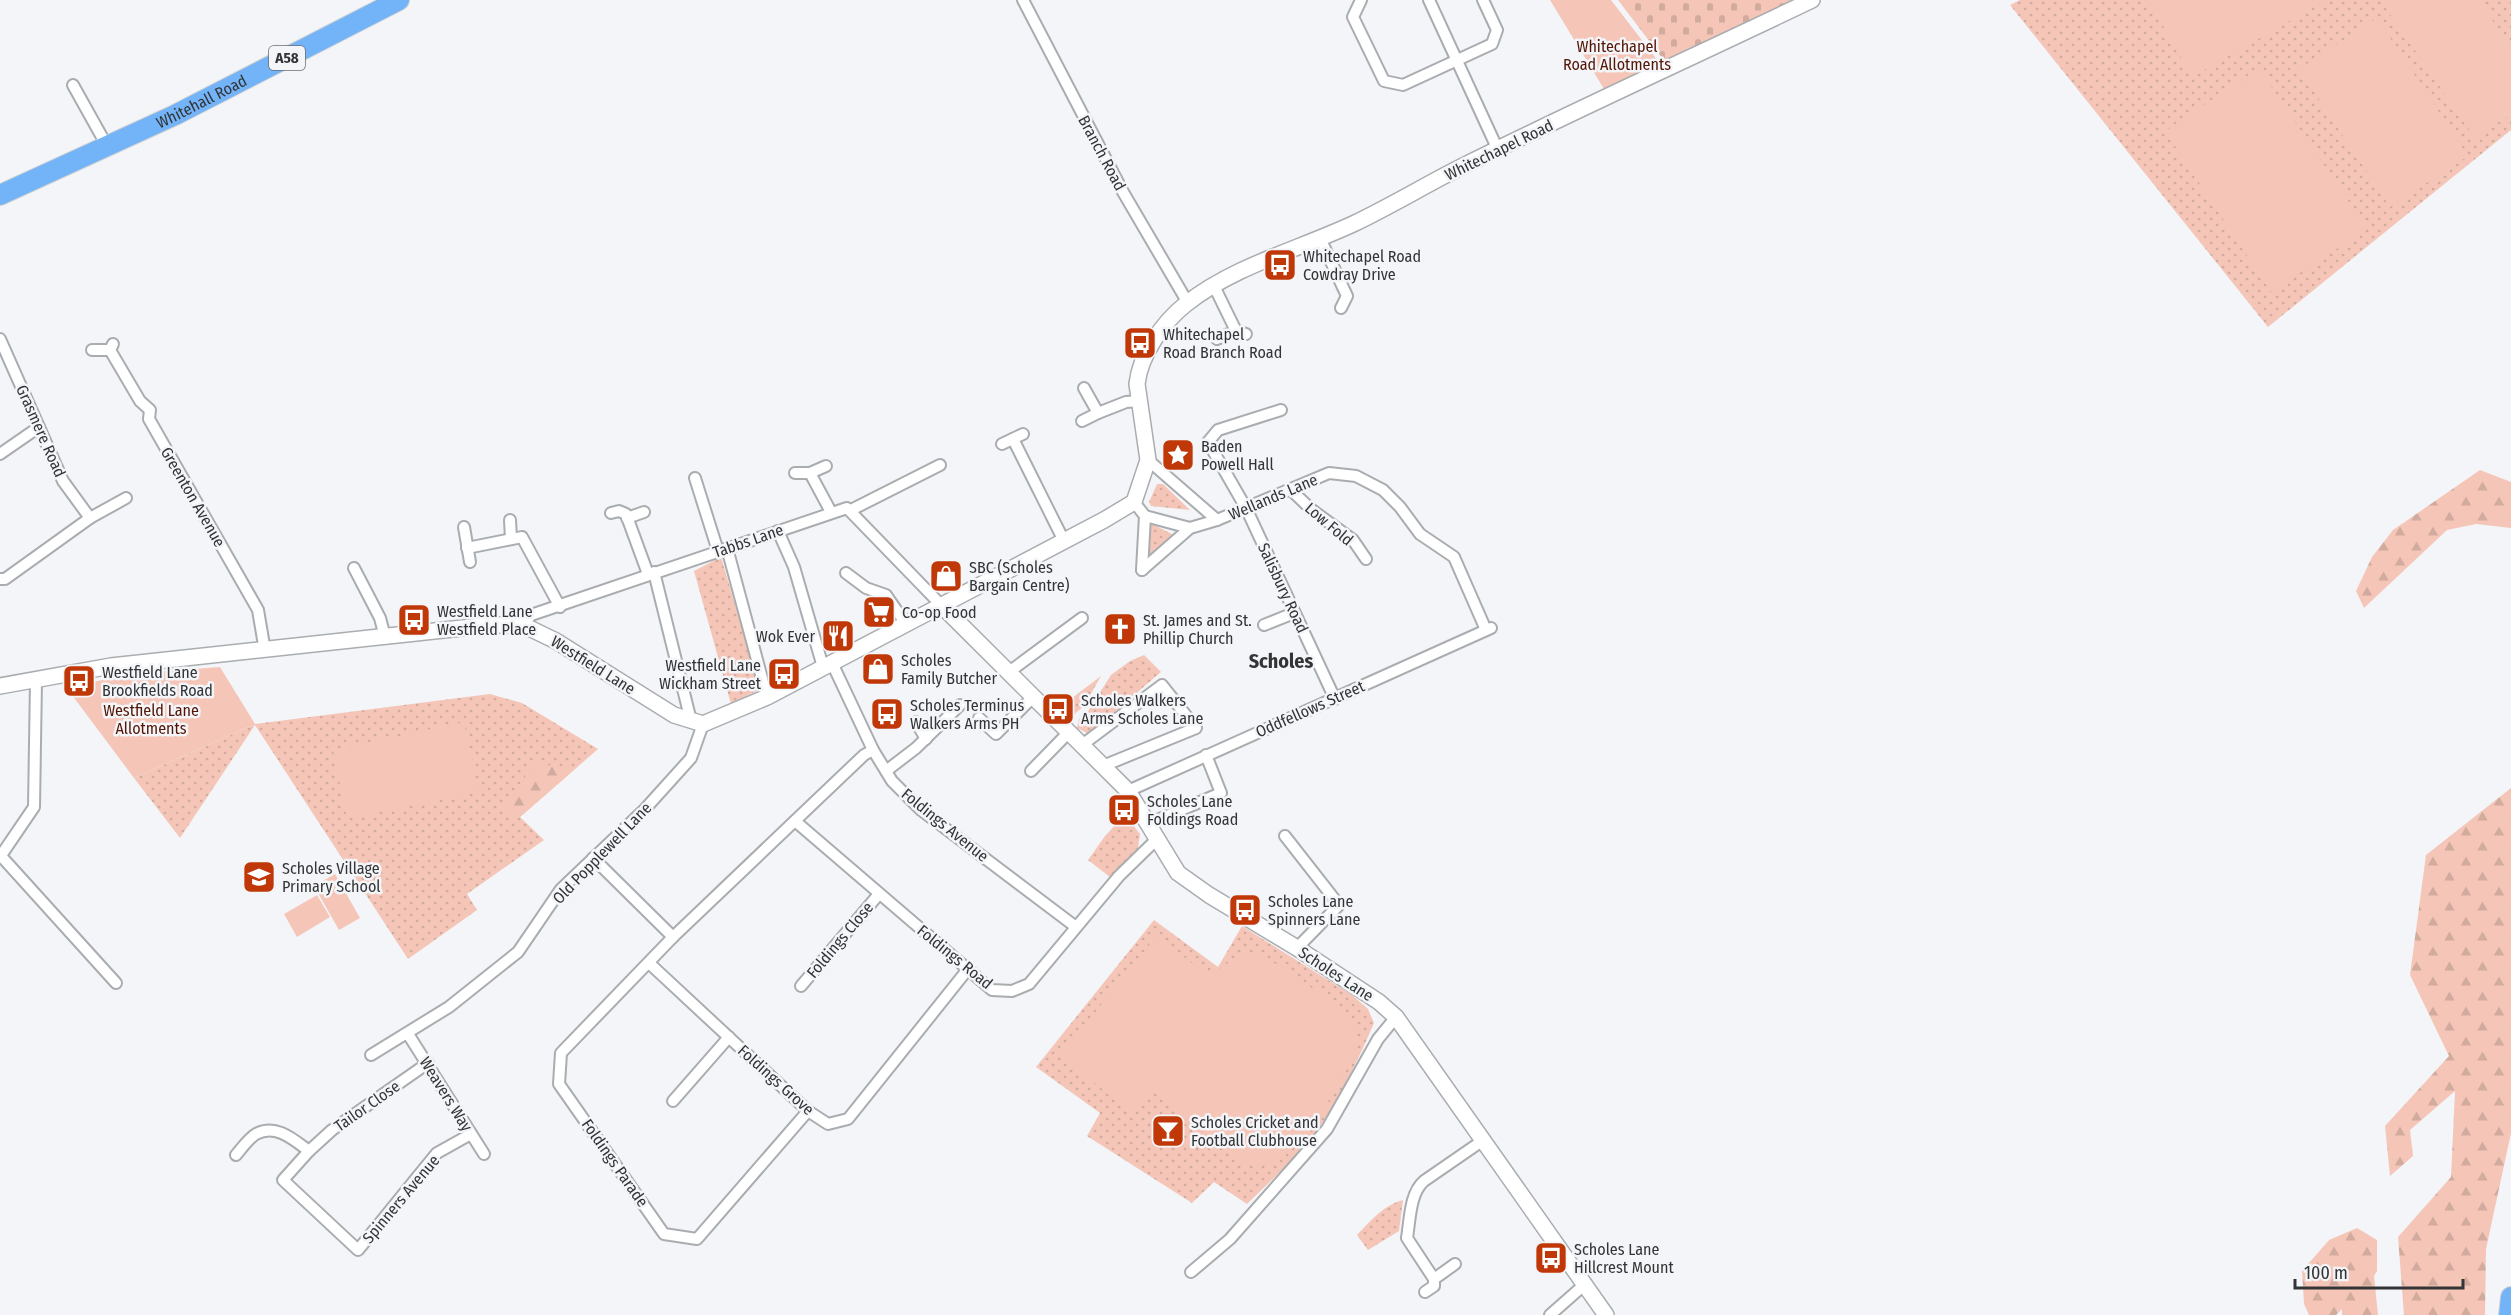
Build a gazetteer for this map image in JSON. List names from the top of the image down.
{
  "streets": {
    "highway": ["A58", "Whitehall Road"],
    "main road": ["Whitechapel Road", "Westfield Lane", "Scholes Lane"],
    "street": [
      "Branch Road",
      "Grasmere Road",
      "Greenton Avenue",
      "Wellands Lane",
      "Low Fold",
      "Tabbs Lane",
      "Salisbury Road",
      "Oddfellows Street",
      "Foldings Avenue",
      "Old Popplewell Lane",
      "Foldings Close",
      "Foldings Road",
      "Foldings Grove",
      "Weavers Way",
      "Tailor Close",
      "Foldings Parade",
      "Spinners Avenue"
    ]
  },
  "crossings": [
    ["Whitechapel Road", "Branch Road"],
    ["Greenton Avenue", "Westfield Lane"],
    ["Wellands Lane", "Low Fold"],
    ["Wellands Lane", "Salisbury Road"],
    ["Wellands Lane", "Oddfellows Street"],
    ["Tabbs Lane", "Westfield Lane"],
    ["Tabbs Lane", "Foldings Avenue"],
    ["Salisbury Road", "Oddfellows Street"],
    ["Westfield Lane", "Old Popplewell Lane"],
    ["Oddfellows Street", "Scholes Lane"],
    ["Foldings Avenue", "Foldings Road"],
    ["Foldings Avenue", "Foldings Parade"],
    ["Old Popplewell Lane", "Weavers Way"],
    ["Foldings Close", "Foldings Road"],
    ["Foldings Road", "Scholes Lane"],
    ["Foldings Road", "Foldings Grove"],
    ["Foldings Road", "Foldings Parade"],
    ["Foldings Grove", "Foldings Parade"],
    ["Weavers Way", "Tailor Close"],
    ["Weavers Way", "Spinners Avenue"],
    ["Tailor Close", "Spinners Avenue"]
  ],
  "districts": ["Scholes"],
  "parks": ["Whitechapel Road Allotments", "Westfield Lane Allotments"],
  "places": {
    "bus stop": [
      "Whitechapel Road Cowdray Drive",
      "Whitechapel Road Branch Road",
      "Westfield Lane Westfield Place",
      "Westfield Lane Wickham Street",
      "Westfield Lane Brookfields Road",
      "Scholes Walkers Arms Scholes Lane",
      "Scholes Terminus Walkers Arms PH",
      "Scholes Lane Foldings Road",
      "Scholes Lane Spinners Lane",
      "Scholes Lane Hillcrest Mount"
    ],
    "place": ["Baden Powell Hall"],
    "shop": ["SBC (Scholes Bargain Centre)", "Scholes Family Butcher"],
    "supermarket": ["Co-op Food"],
    "church": ["St. James and St. Phillip Church"],
    "restaurant": ["Wok Ever"],
    "school or university": ["Scholes Village Primary School"],
    "bar": ["Scholes Cricket and Football Clubhouse"]
  },
  "scale_bar": "100 m"
}
